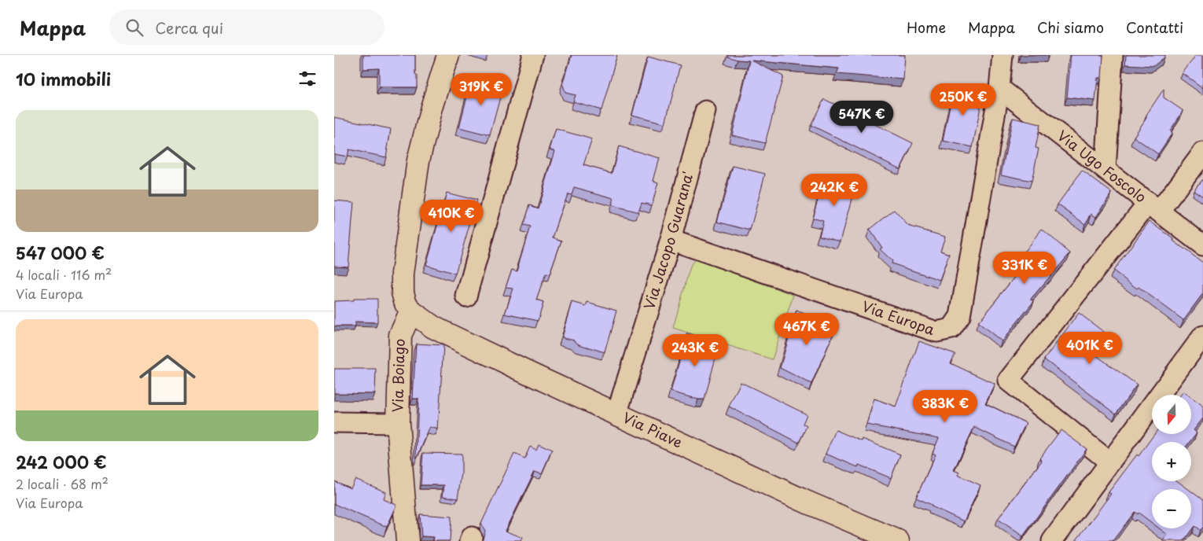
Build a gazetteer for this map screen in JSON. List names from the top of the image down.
{
  "streets": {
    "main road": ["Via Boiago", "Via Piave"],
    "street": ["Via Ugo Foscolo", "Via Jacopo Guarana'", "Via Europa"]
  },
  "crossings": [
    ["Via Ugo Foscolo", "Via Europa"],
    ["Via Jacopo Guarana'", "Via Europa"],
    ["Via Jacopo Guarana'", "Via Piave"],
    ["Via Boiago", "Via Piave"]
  ],
  "north": "bottom",
  "page": {
    "header": "Mappa",
    "search": "Cerca qui",
    "nav": [
      "Home",
      "Mappa",
      "Chi siamo",
      "Contatti"
    ],
    "heading": "10 immobili",
    "price": [
      "319K €",
      "250K €",
      "547K €",
      "242K €",
      "410K €",
      "331K €",
      "467K €",
      "401K €",
      "243K €",
      "383K €"
    ],
    "list": [
      {
        "name": "547 000 €",
        "note": "4 locali · 116 m² · Via Europa"
      },
      {
        "name": "242 000 €",
        "note": "2 locali · 68 m² · Via Europa"
      }
    ],
    "map_buttons": ["+", "−"]
  }
}
